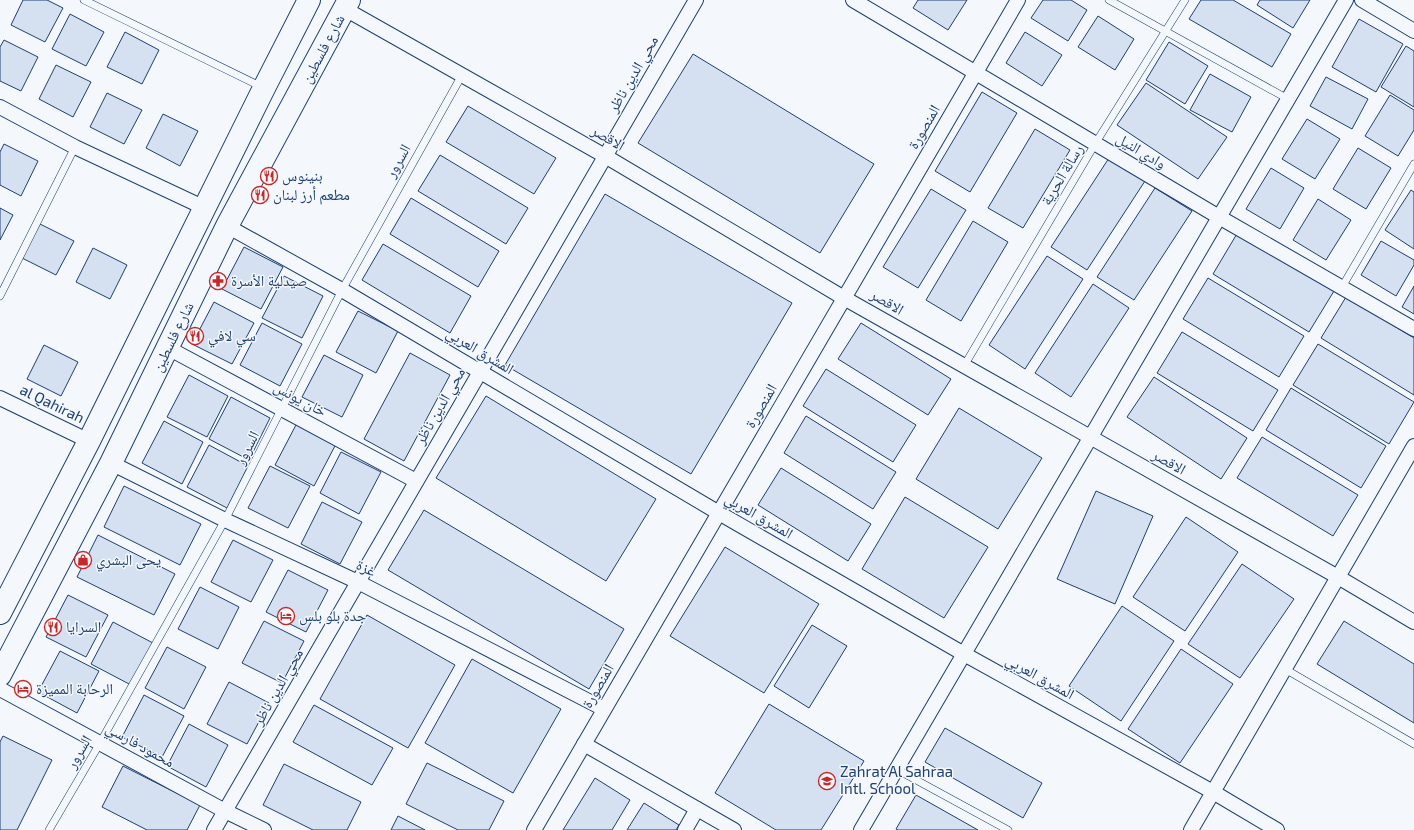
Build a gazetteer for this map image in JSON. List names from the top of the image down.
{
  "streets": {
    "main road": ["شارع فلسطين"],
    "street": [
      "محي الدين ناظر",
      "المنصورة",
      "الاقصر",
      "وادي النيل",
      "المشرق العربي",
      "خان يونس",
      "al Qahirah",
      "غزة",
      "محمود فارسي"
    ],
    "lane": ["السرور", "رسالة الحرية"]
  },
  "crossings": [
    ["شارع فلسطين", "الاقصر"],
    ["شارع فلسطين", "المشرق العربي"],
    ["شارع فلسطين", "خان يونس"],
    ["شارع فلسطين", "al Qahirah"],
    ["شارع فلسطين", "غزة"],
    ["محي الدين ناظر", "الاقصر"],
    ["محي الدين ناظر", "المشرق العربي"],
    ["محي الدين ناظر", "خان يونس"],
    ["محي الدين ناظر", "غزة"],
    ["محي الدين ناظر", "محمود فارسي"],
    ["المنصورة", "الاقصر"],
    ["المنصورة", "وادي النيل"],
    ["المنصورة", "المشرق العربي"],
    ["المنصورة", "غزة"],
    ["الاقصر", "السرور"],
    ["الاقصر", "رسالة الحرية"],
    ["وادي النيل", "رسالة الحرية"],
    ["السرور", "المشرق العربي"],
    ["السرور", "خان يونس"],
    ["السرور", "غزة"],
    ["السرور", "محمود فارسي"]
  ],
  "places": {
    "restaurant": [
      "بنينوس",
      "مطعم أرز لبنان",
      "سي لافي",
      "السرايا"
    ],
    "pharmacy": ["صيدلية الأسرة"],
    "shop": ["يحى البشري"],
    "hotel": ["جدة بلو بلس", "الرحابة المميزة"],
    "school or university": ["Zahrat Al Sahraa Intl. School"]
  }
}
